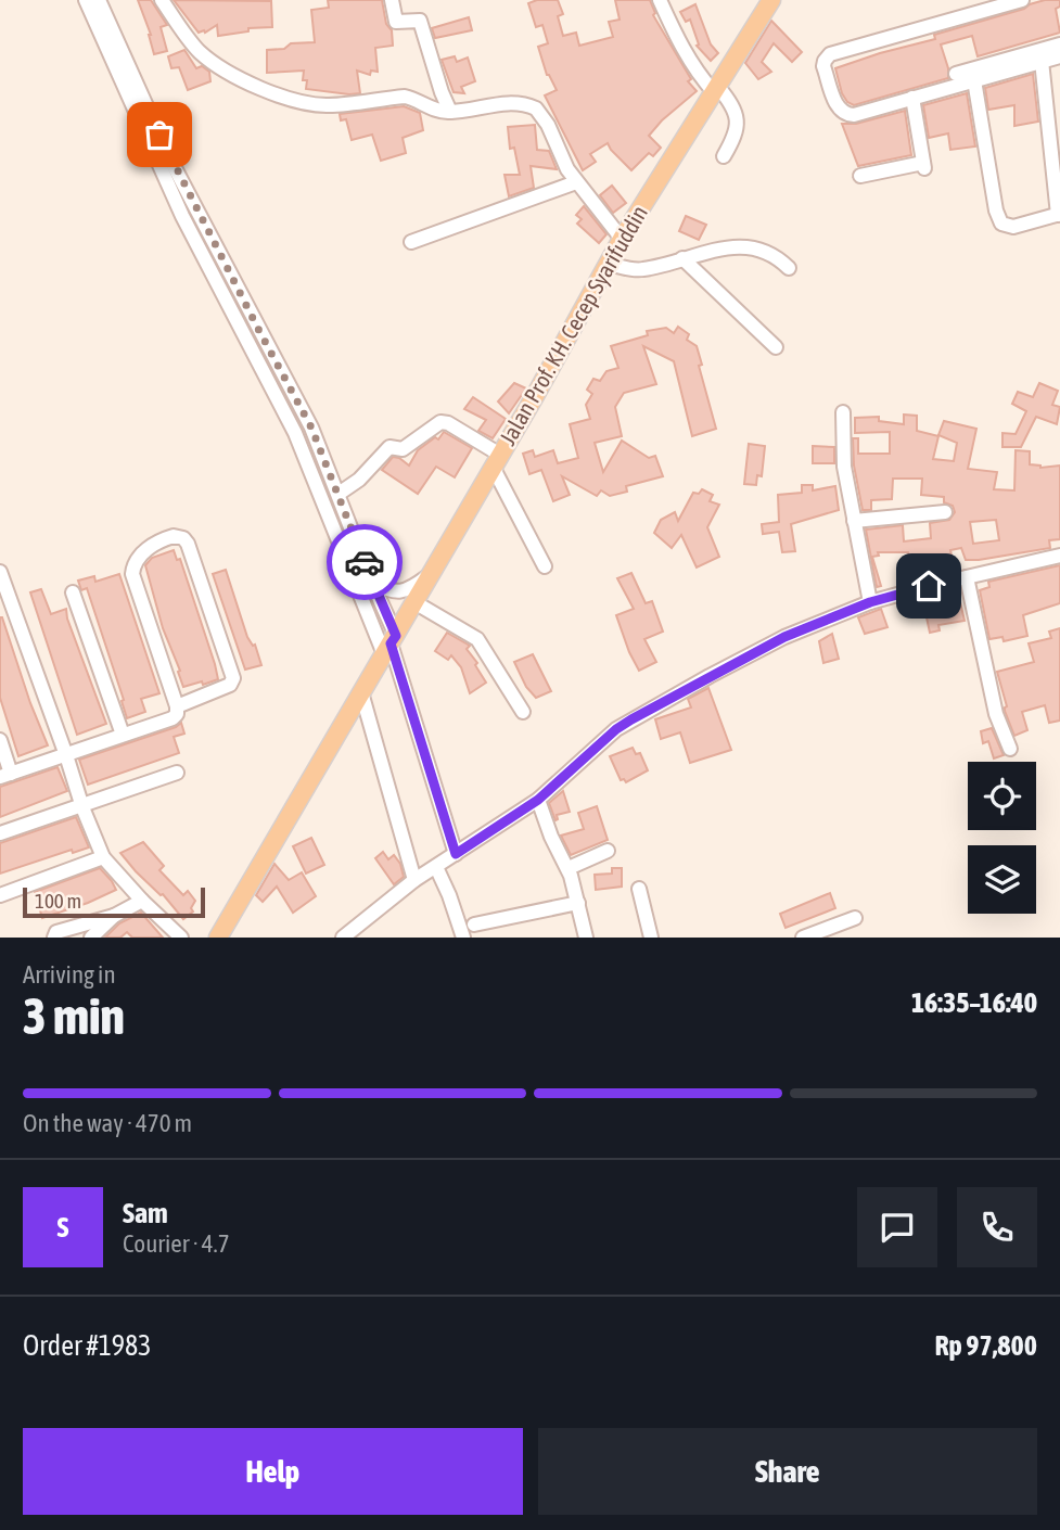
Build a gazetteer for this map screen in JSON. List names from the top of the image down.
{
  "streets": {
    "main road": ["Jalan Prof. KH. Cecep Syarifuddin"]
  },
  "scale_bar": "100 m",
  "page": {
    "scale": "100 m",
    "heading": ["3 min", "Arriving in", "16:35–16:40"],
    "panel": [
      "Sam",
      "Courier · 4.7",
      "Order #1983",
      "Rp 97,800"
    ],
    "bar": "On the way · 470 m",
    "round": "S",
    "buttons": ["Help", "Share"]
  }
}
